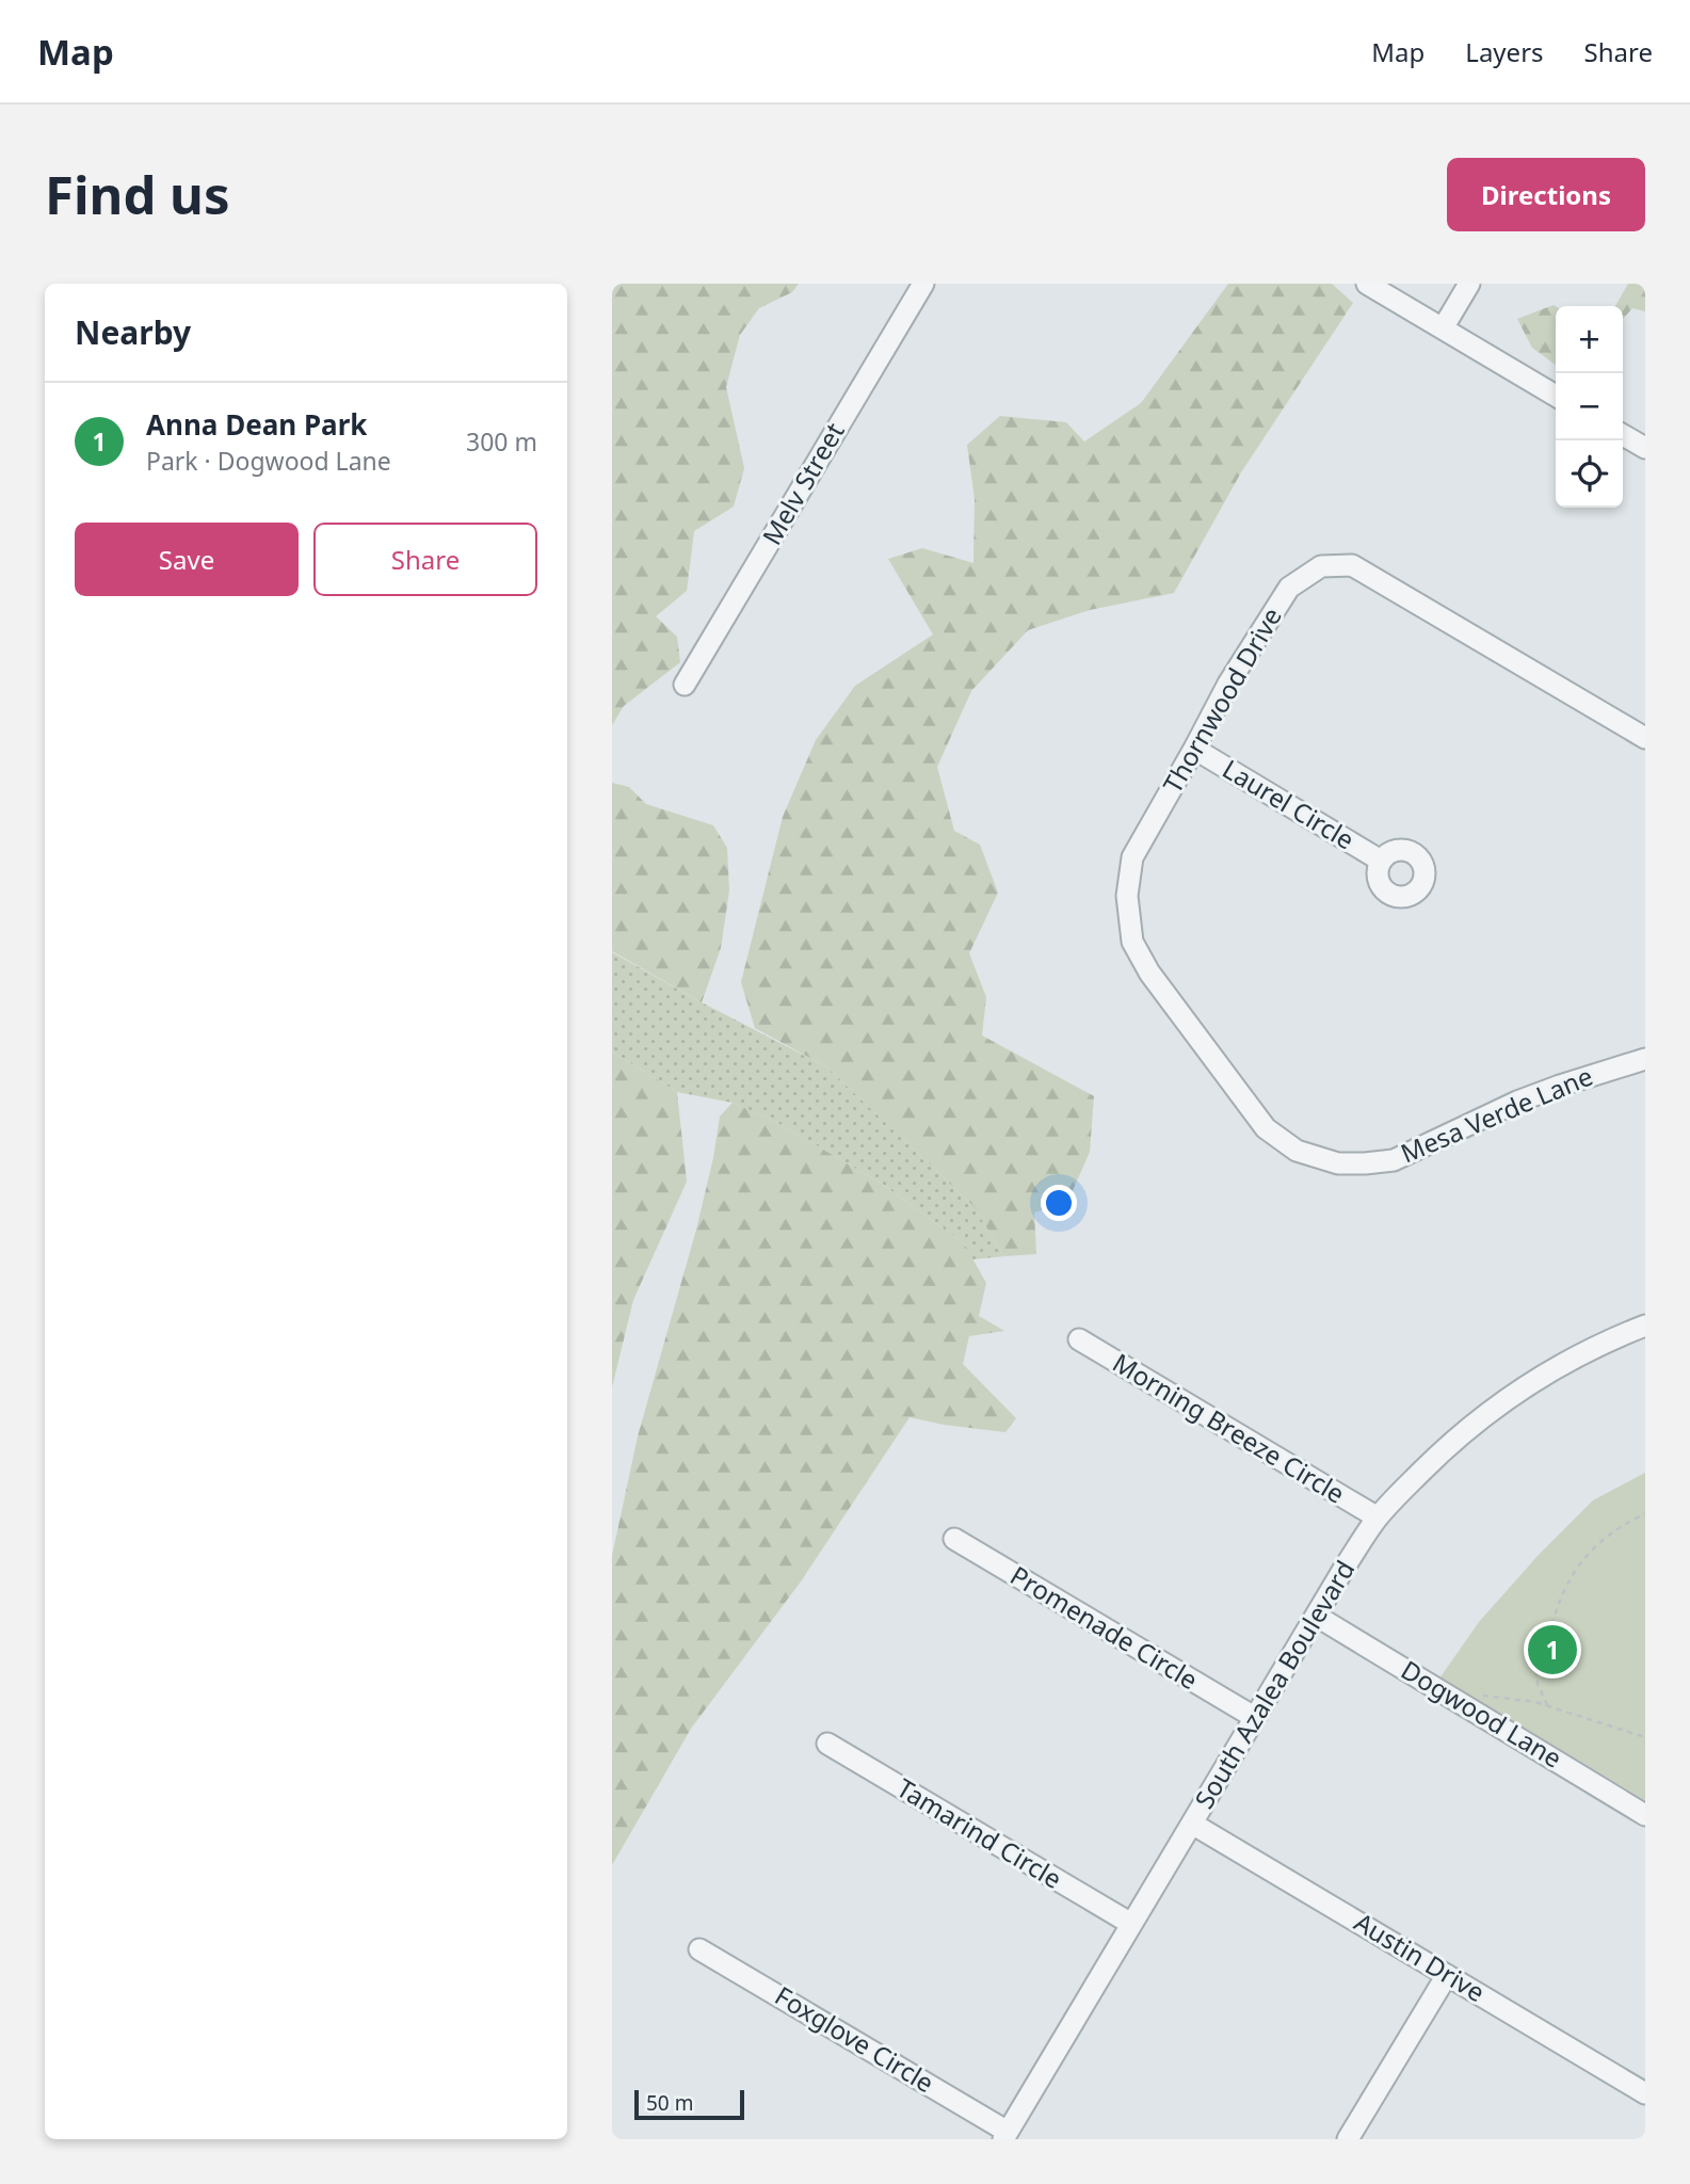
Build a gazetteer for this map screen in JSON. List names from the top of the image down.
{
  "streets": {
    "street": [
      "Melv Street",
      "Thornwood Drive",
      "Laurel Circle",
      "Mesa Verde Lane",
      "Morning Breeze Circle",
      "Promenade Circle",
      "South Azalea Boulevard",
      "Dogwood Lane",
      "Tamarind Circle",
      "Austin Drive",
      "Foxglove Circle"
    ]
  },
  "crossings": [
    ["Thornwood Drive", "Laurel Circle"],
    ["Thornwood Drive", "Mesa Verde Lane"],
    ["Morning Breeze Circle", "South Azalea Boulevard"],
    ["Promenade Circle", "South Azalea Boulevard"],
    ["South Azalea Boulevard", "Dogwood Lane"],
    ["South Azalea Boulevard", "Tamarind Circle"],
    ["South Azalea Boulevard", "Austin Drive"],
    ["South Azalea Boulevard", "Foxglove Circle"]
  ],
  "scale_bar": "50 m",
  "page": {
    "header": "Map",
    "nav": ["Map", "Layers", "Share"],
    "buttons": [
      "Directions",
      ["Save", "Share"]
    ],
    "title": "Find us",
    "heading": "Nearby",
    "map_buttons": ["+", "−"],
    "list": [
      {
        "mark": "1",
        "name": "Anna Dean Park",
        "note": "Park · Dogwood Lane",
        "value": "300 m"
      }
    ],
    "pins": "1",
    "scale": "50 m"
  }
}
